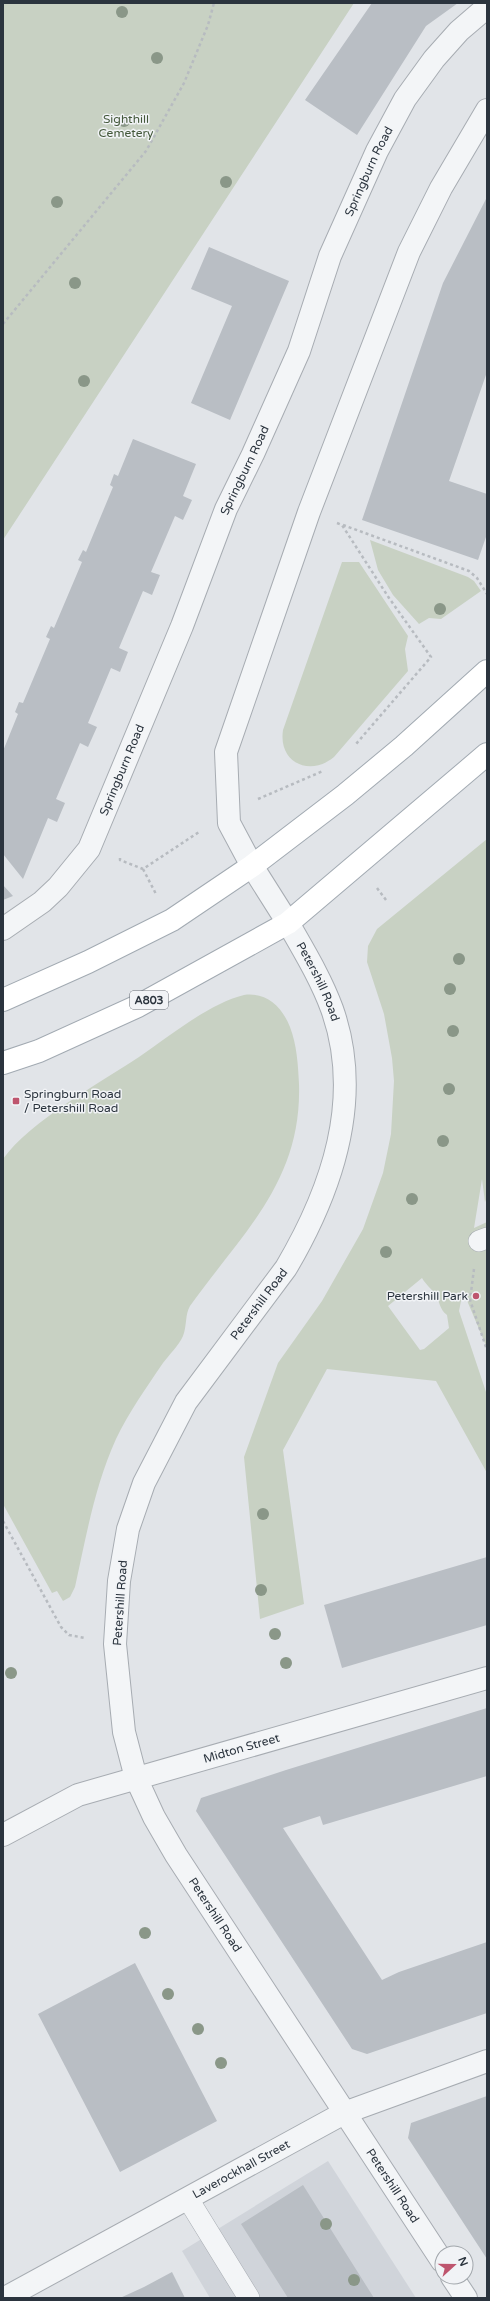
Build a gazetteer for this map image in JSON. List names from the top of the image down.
{
  "streets": {
    "main road": ["A803"],
    "street": [
      "Springburn Road",
      "Petershill Road",
      "Midton Street",
      "Laverockhall Street"
    ]
  },
  "crossings": [
    ["Petershill Road", "A803"],
    ["Petershill Road", "Midton Street"],
    ["Petershill Road", "Laverockhall Street"]
  ],
  "parks": ["Sighthill Cemetery"],
  "places": {
    "transit": ["Springburn Road / Petershill Road"],
    "other": ["Petershill Park"]
  },
  "north": "right"
}
